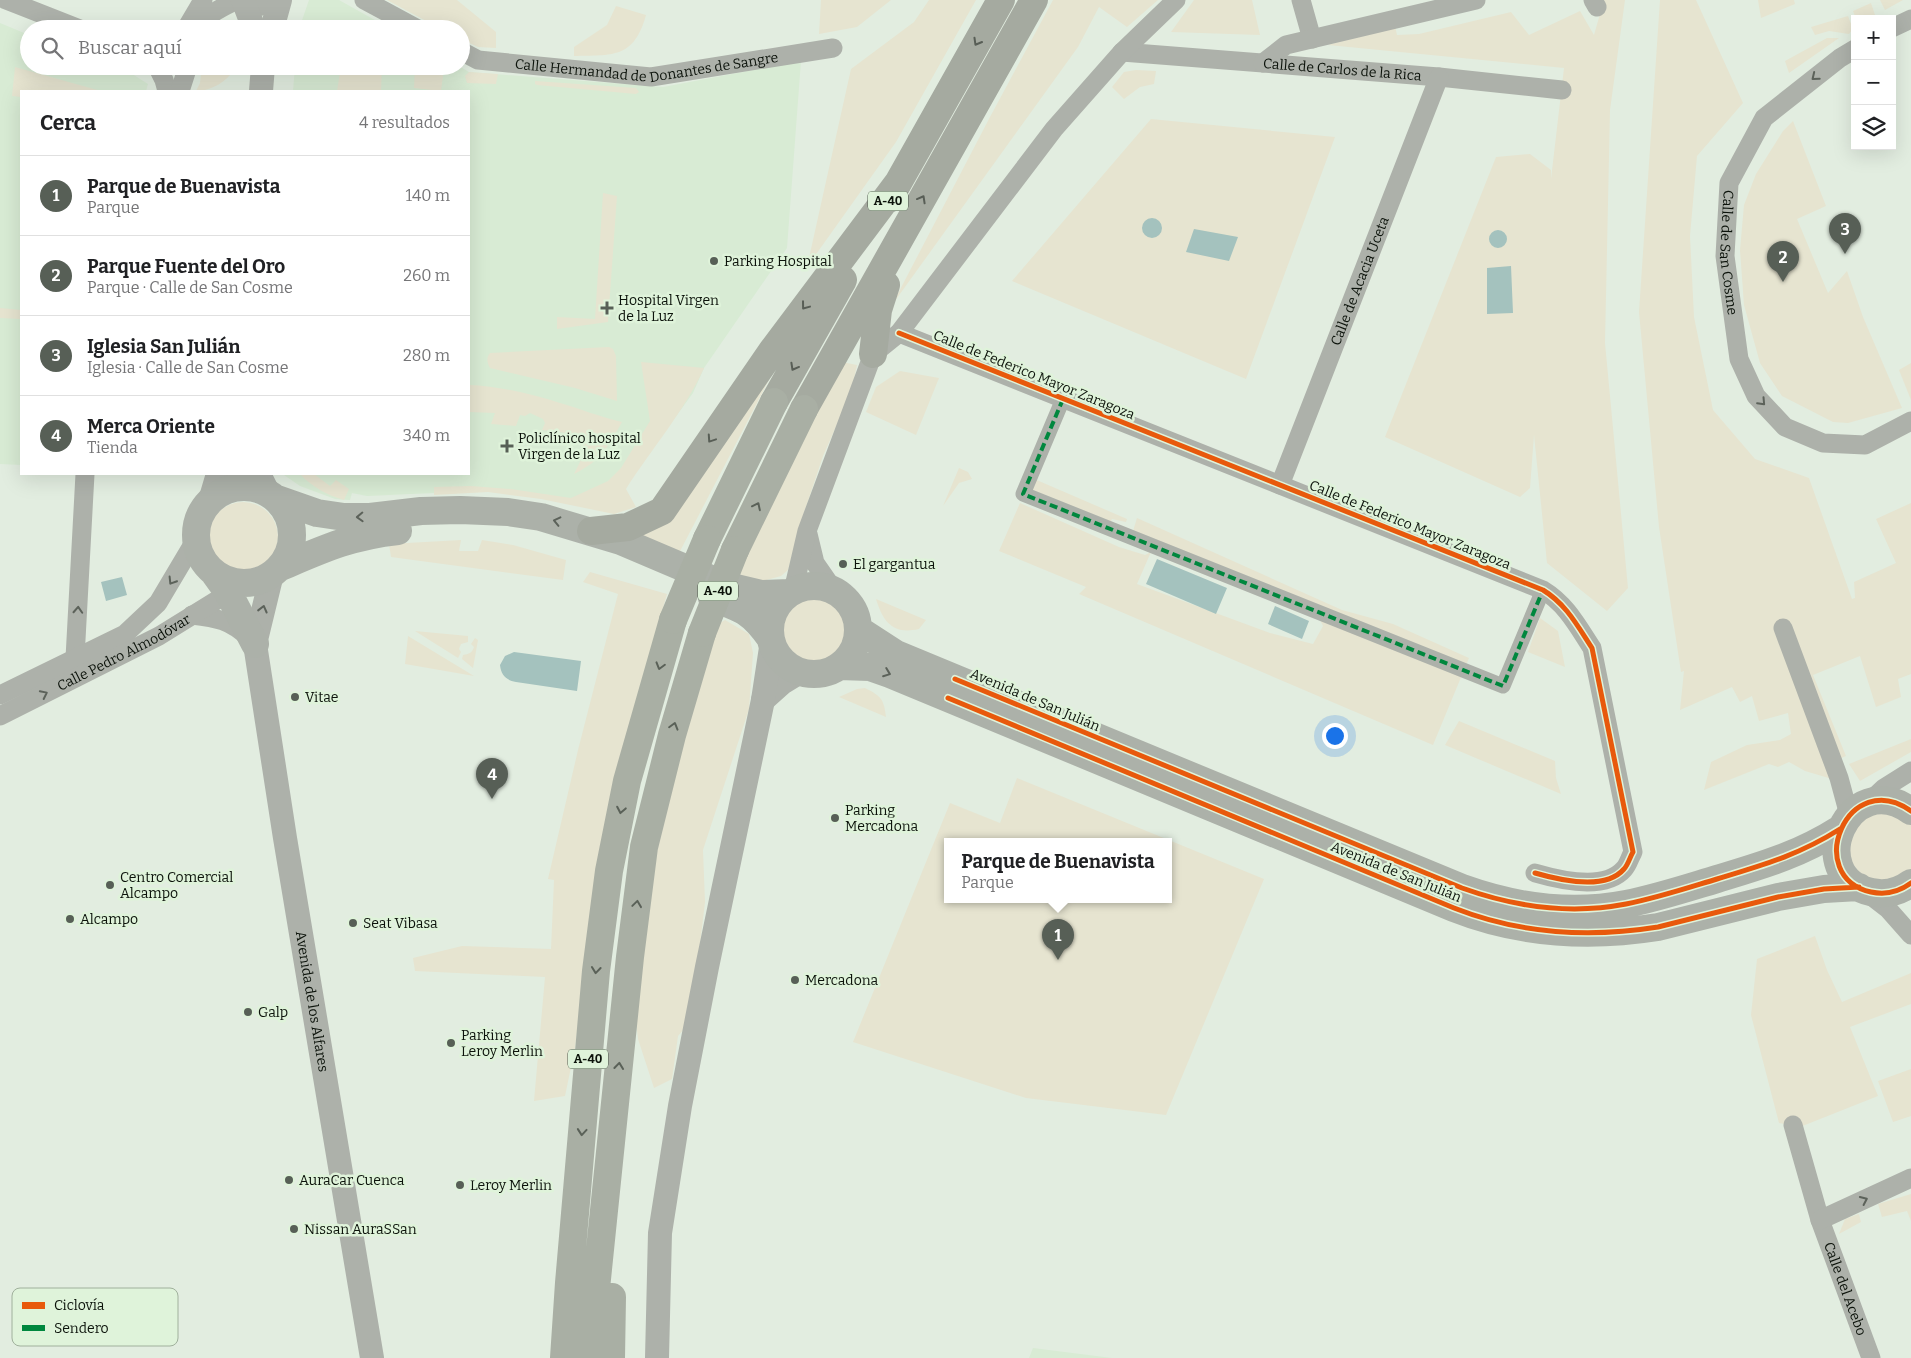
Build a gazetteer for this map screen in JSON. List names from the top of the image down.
{
  "streets": {
    "highway": ["A-40"],
    "main road": ["Avenida de San Julián"],
    "street": [
      "Calle Hermandad de Donantes de Sangre",
      "Calle de Carlos de la Rica",
      "Calle de San Cosme",
      "Calle de Acacia Uceta",
      "Calle de Federico Mayor Zaragoza",
      "Calle Pedro Almodóvar",
      "Avenida de los Alfares",
      "Calle del Acebo"
    ]
  },
  "crossings": [
    ["Calle de Carlos de la Rica", "Calle de Acacia Uceta"],
    ["Calle de Acacia Uceta", "Calle de Federico Mayor Zaragoza"]
  ],
  "places": {
    "other": [
      "Parking Hospital",
      "El gargantua",
      "Vitae",
      "Parking Mercadona",
      "Centro Comercial Alcampo",
      "Alcampo",
      "Seat Vibasa",
      "Mercadona",
      "Galp",
      "Parking Leroy Merlin",
      "AuraCar Cuenca",
      "Leroy Merlin",
      "Nissan AuraSSan"
    ],
    "health": ["Hospital Virgen de la Luz", "Policlínico hospital Virgen de la Luz"]
  },
  "legend": ["Ciclovía", "Sendero"],
  "page": {
    "map_buttons": ["+", "−"],
    "search": "Buscar aquí",
    "heading": ["Cerca", "4 resultados"],
    "list": [
      {
        "mark": "1",
        "name": "Parque de Buenavista",
        "note": "Parque",
        "value": "140 m"
      },
      {
        "mark": "2",
        "name": "Parque Fuente del Oro",
        "note": "Parque · Calle de San Cosme",
        "value": "260 m"
      },
      {
        "mark": "3",
        "name": "Iglesia San Julián",
        "note": "Iglesia · Calle de San Cosme",
        "value": "280 m"
      },
      {
        "mark": "4",
        "name": "Merca Oriente",
        "note": "Tienda",
        "value": "340 m"
      }
    ],
    "pins": [
      "3",
      "2",
      "4",
      "1"
    ],
    "popup": ["Parque de Buenavista", "Parque"]
  }
}
